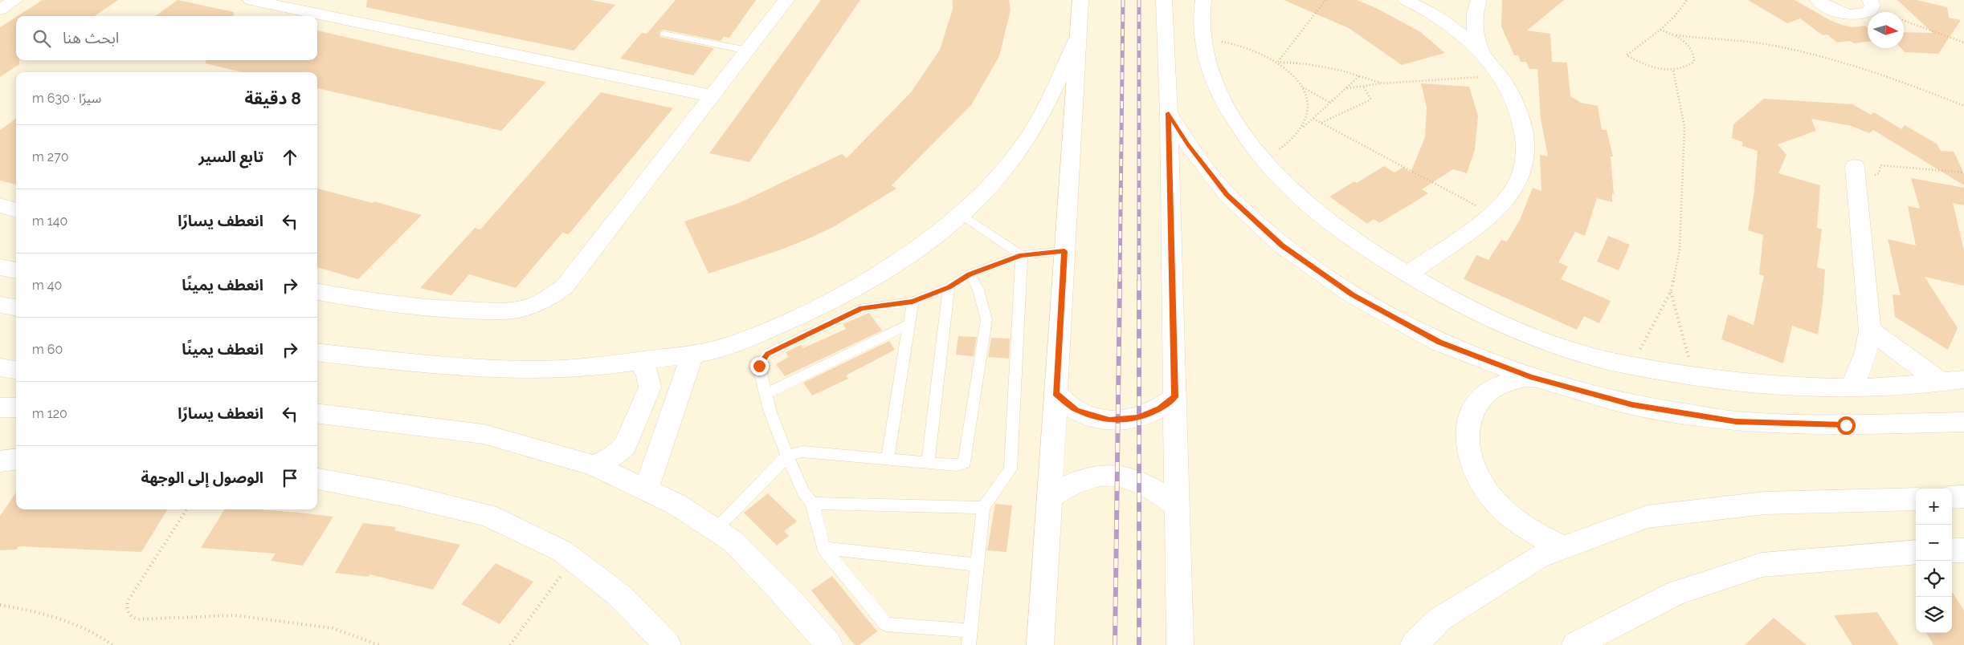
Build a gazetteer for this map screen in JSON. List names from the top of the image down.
{
  "north": "right",
  "page": {
    "search": "ابحث هنا",
    "heading": ["8 دقيقة", "سيرًا · 630 m"],
    "list": [
      ["تابع السير", "270 m"],
      ["انعطف يسارًا", "140 m"],
      ["انعطف يمينًا", "40 m"],
      ["انعطف يمينًا", "60 m"],
      ["انعطف يسارًا", "120 m"],
      "الوصول إلى الوجهة"
    ],
    "map_buttons": ["+", "−"]
  }
}
